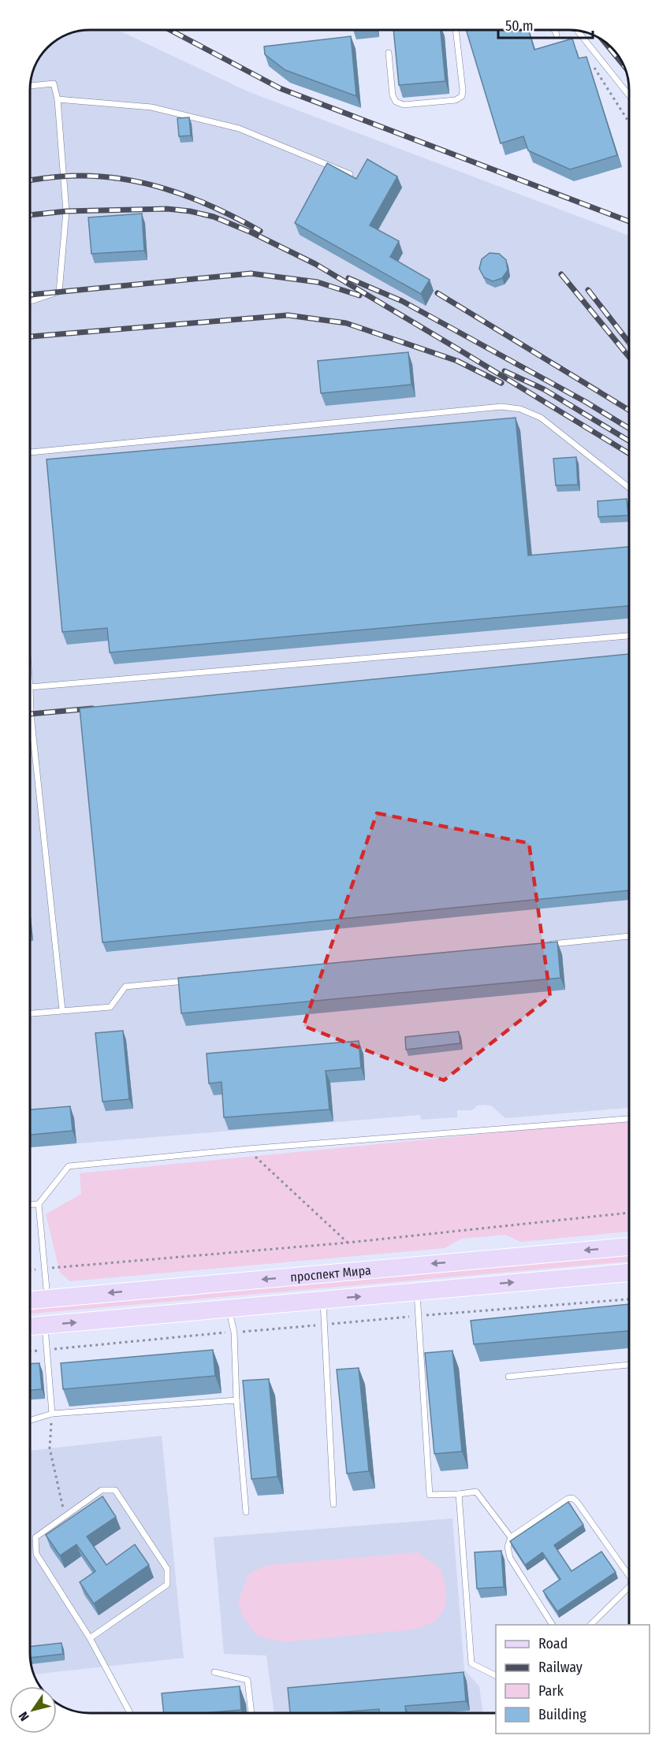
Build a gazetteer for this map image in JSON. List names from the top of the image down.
{
  "streets": {
    "main road": ["проспект Мира"]
  },
  "legend": [
    "Road",
    "Railway",
    "Park",
    "Building"
  ],
  "scale_bar": "50 m",
  "north": "bottom left"
}
